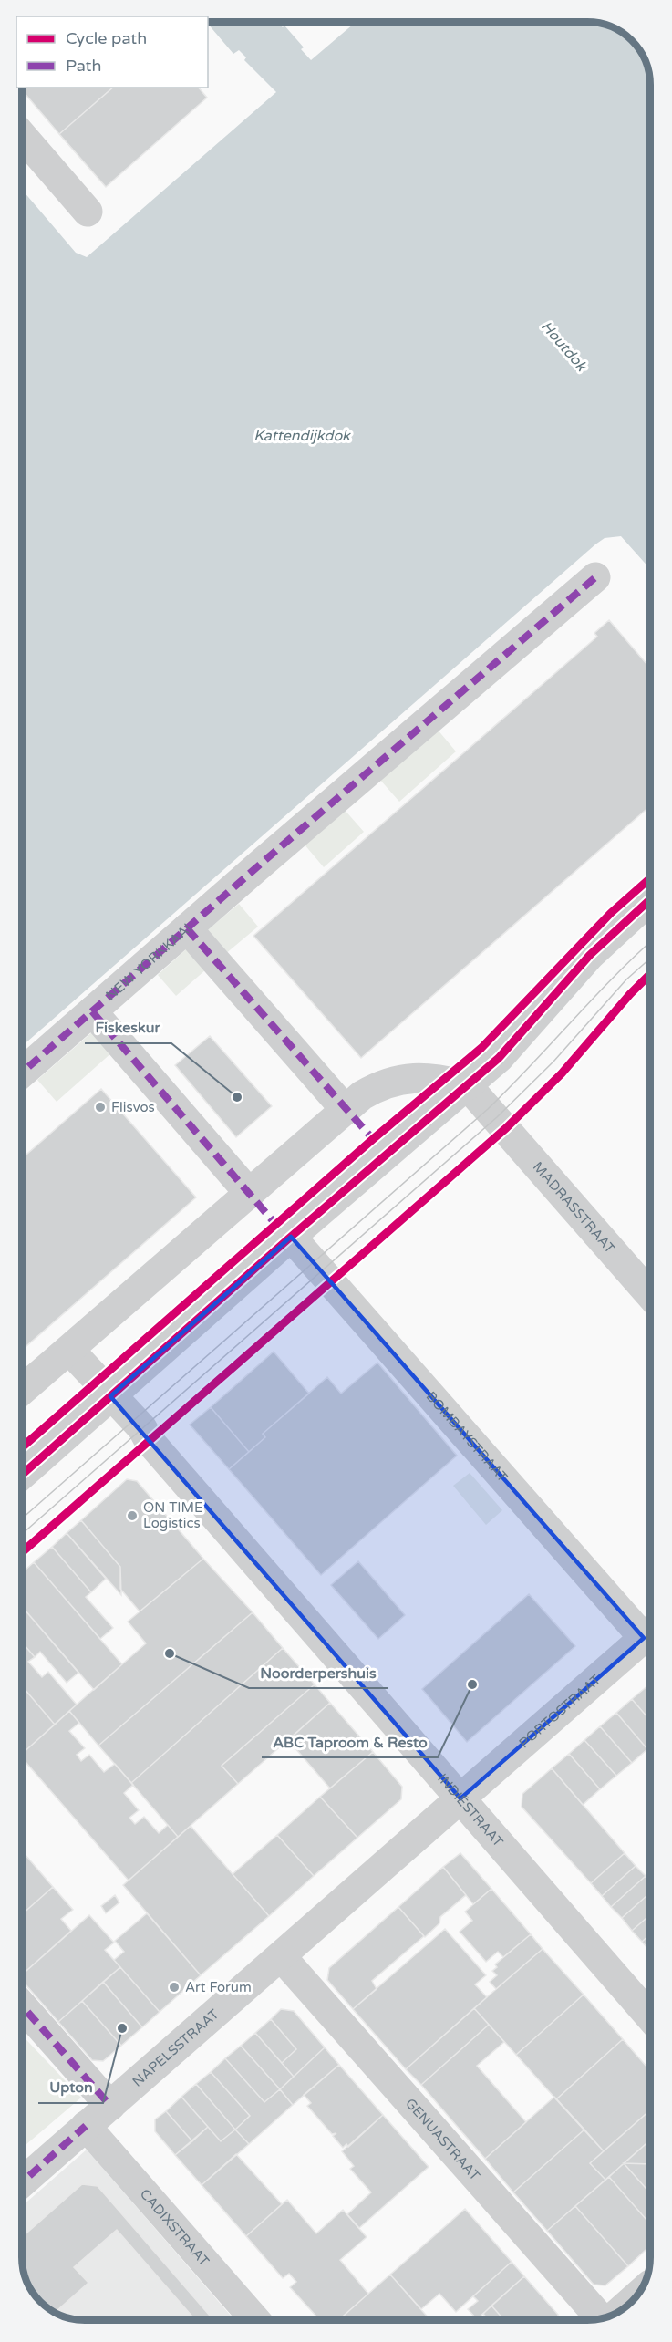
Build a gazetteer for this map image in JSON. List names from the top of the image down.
{
  "streets": {
    "street": [
      "NEW YORKKAAI",
      "MADRASSTRAAT",
      "BOMBAYSTRAAT",
      "PORTOSTRAAT",
      "INDIËSTRAAT",
      "NAPELSSTRAAT",
      "GENUASTRAAT",
      "CADIXSTRAAT"
    ]
  },
  "crossings": [
    ["PORTOSTRAAT", "INDIËSTRAAT"],
    ["PORTOSTRAAT", "NAPELSSTRAAT"],
    ["INDIËSTRAAT", "NAPELSSTRAAT"],
    ["NAPELSSTRAAT", "GENUASTRAAT"],
    ["NAPELSSTRAAT", "CADIXSTRAAT"]
  ],
  "water": ["Houtdok", "Kattendijkdok"],
  "places": [
    "Fiskeskur",
    "Flisvos",
    "ON TIME Logistics",
    "Noorderpershuis",
    "ABC Taproom & Resto",
    "Art Forum",
    "Upton"
  ],
  "legend": ["Cycle path", "Path"]
}
